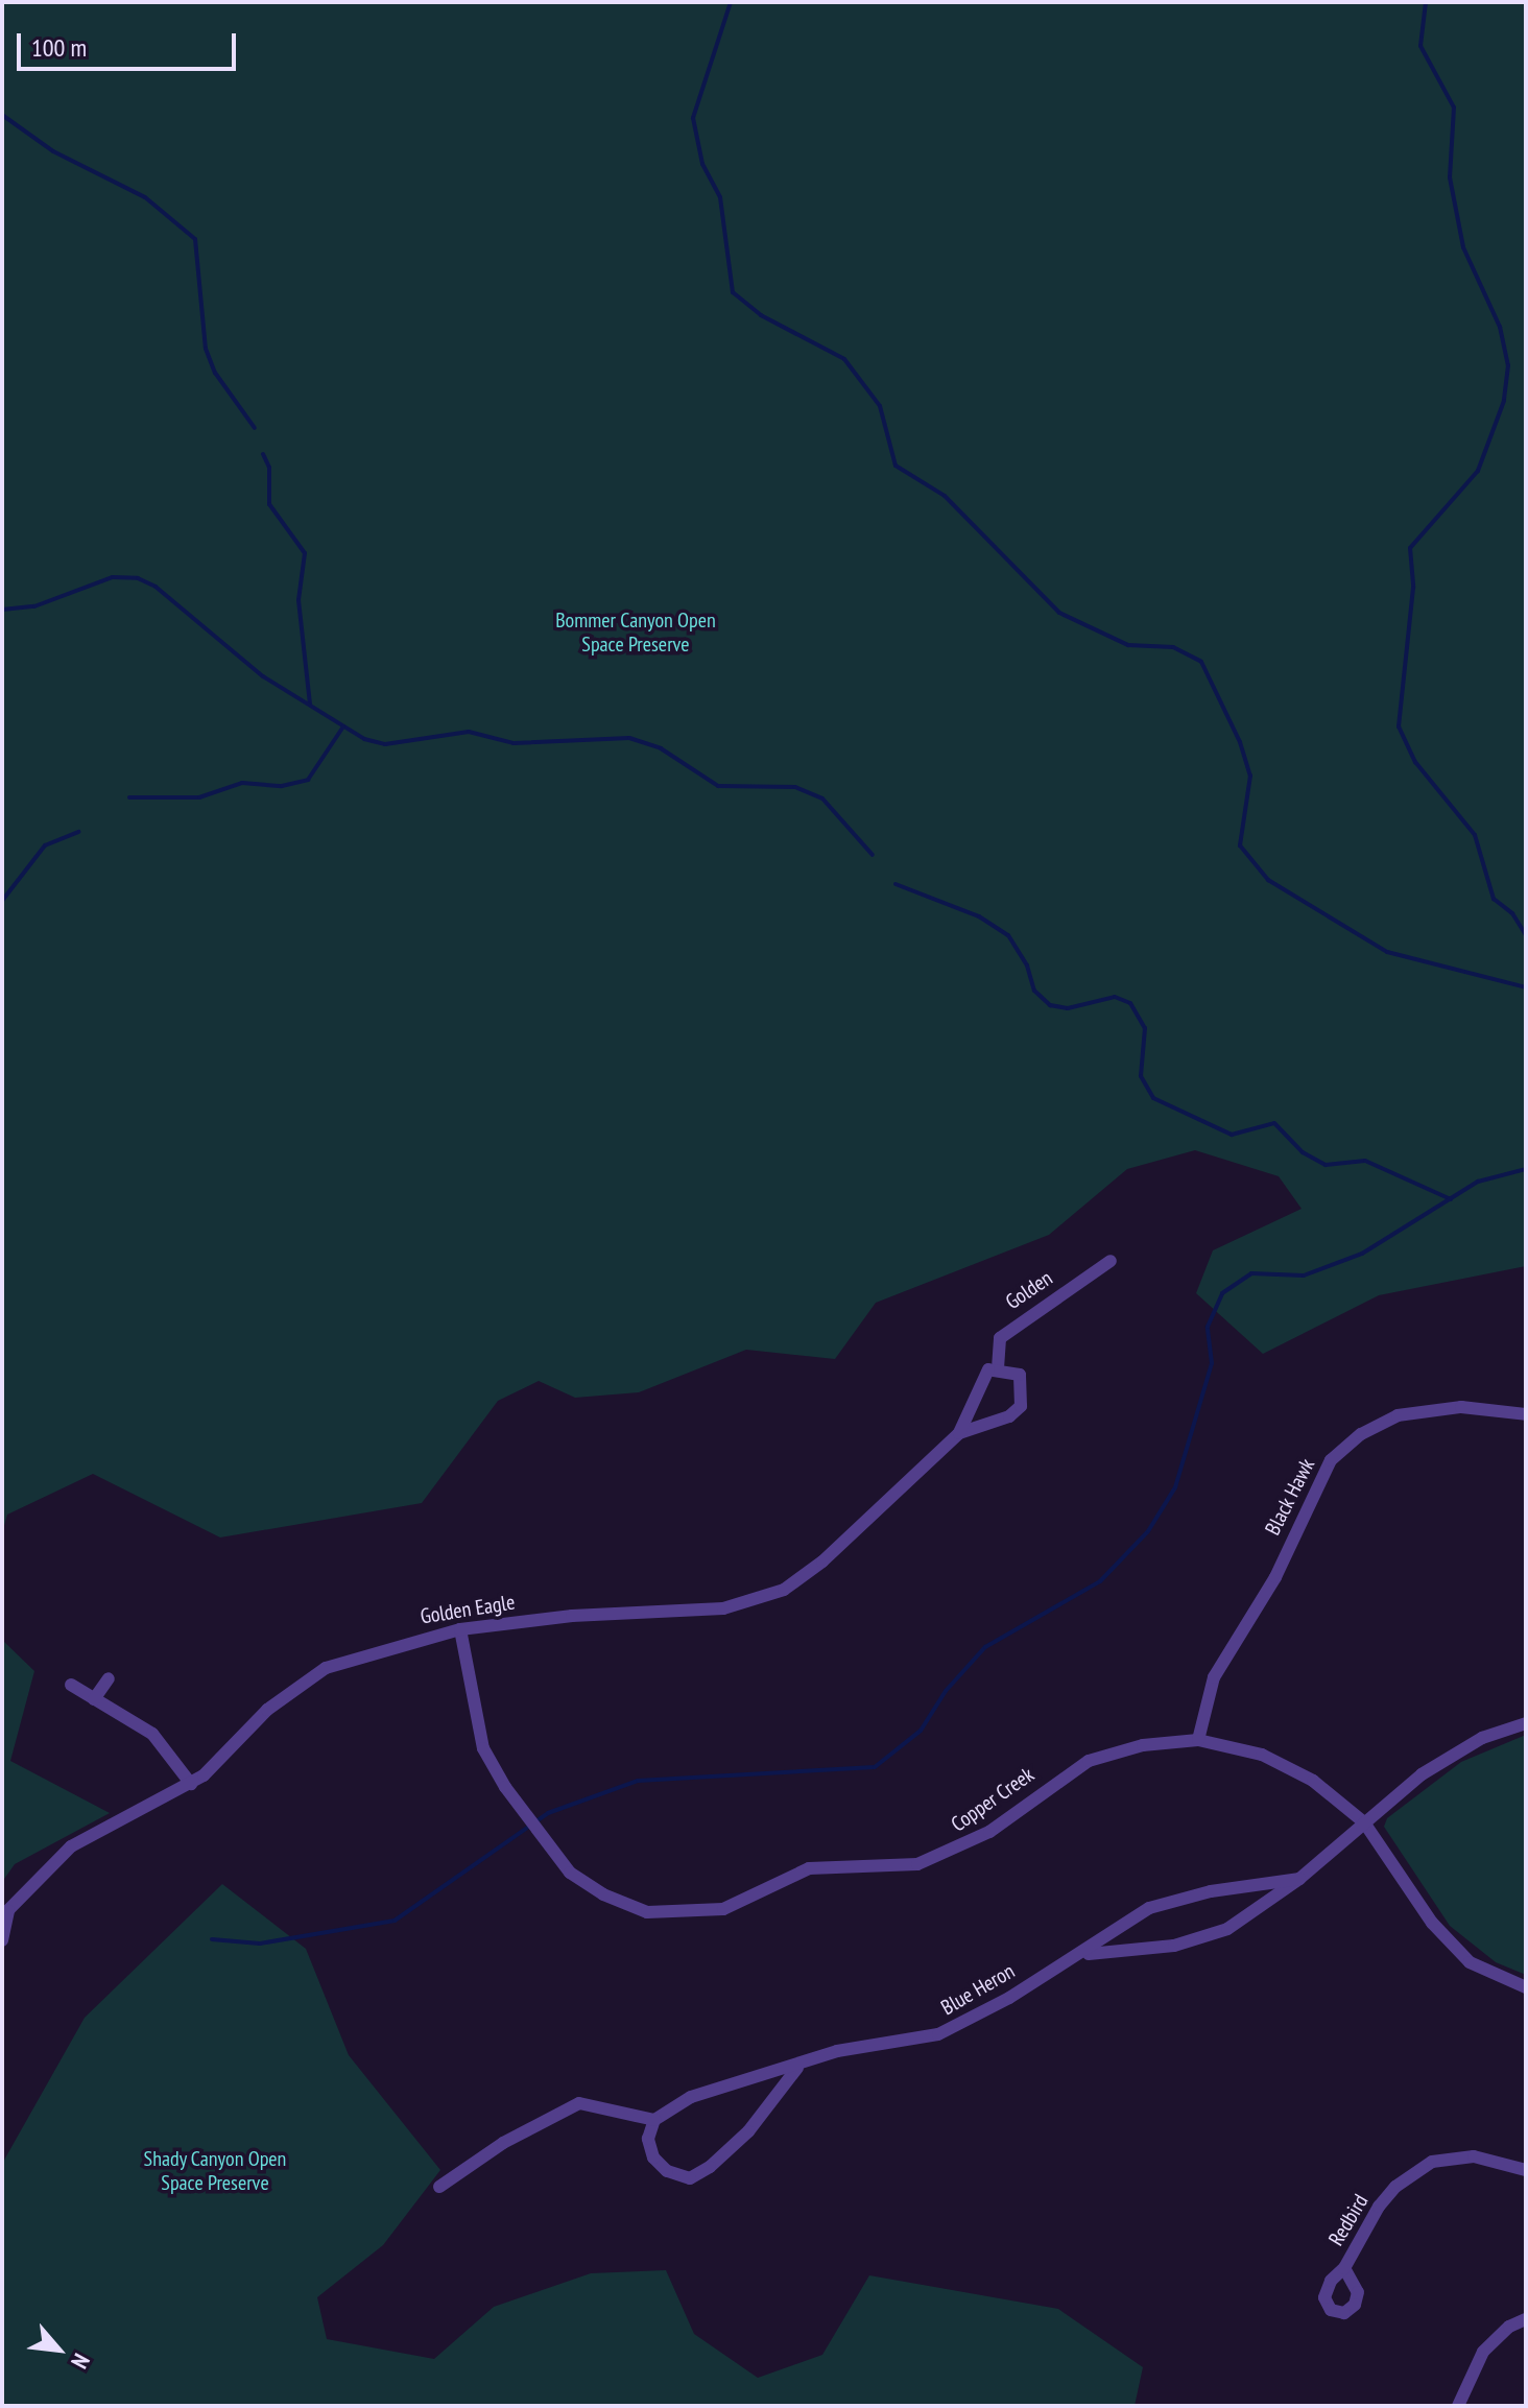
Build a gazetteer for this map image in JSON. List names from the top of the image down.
{
  "streets": {
    "street": [
      "Golden",
      "Black Hawk",
      "Golden Eagle",
      "Copper Creek",
      "Blue Heron",
      "Redbird"
    ]
  },
  "crossings": [
    ["Golden", "Golden Eagle"],
    ["Black Hawk", "Copper Creek"],
    ["Golden Eagle", "Copper Creek"],
    ["Copper Creek", "Blue Heron"]
  ],
  "parks": ["Bommer Canyon Open Space Preserve", "Shady Canyon Open Space Preserve"],
  "scale_bar": "100 m",
  "north": "bottom right"
}
